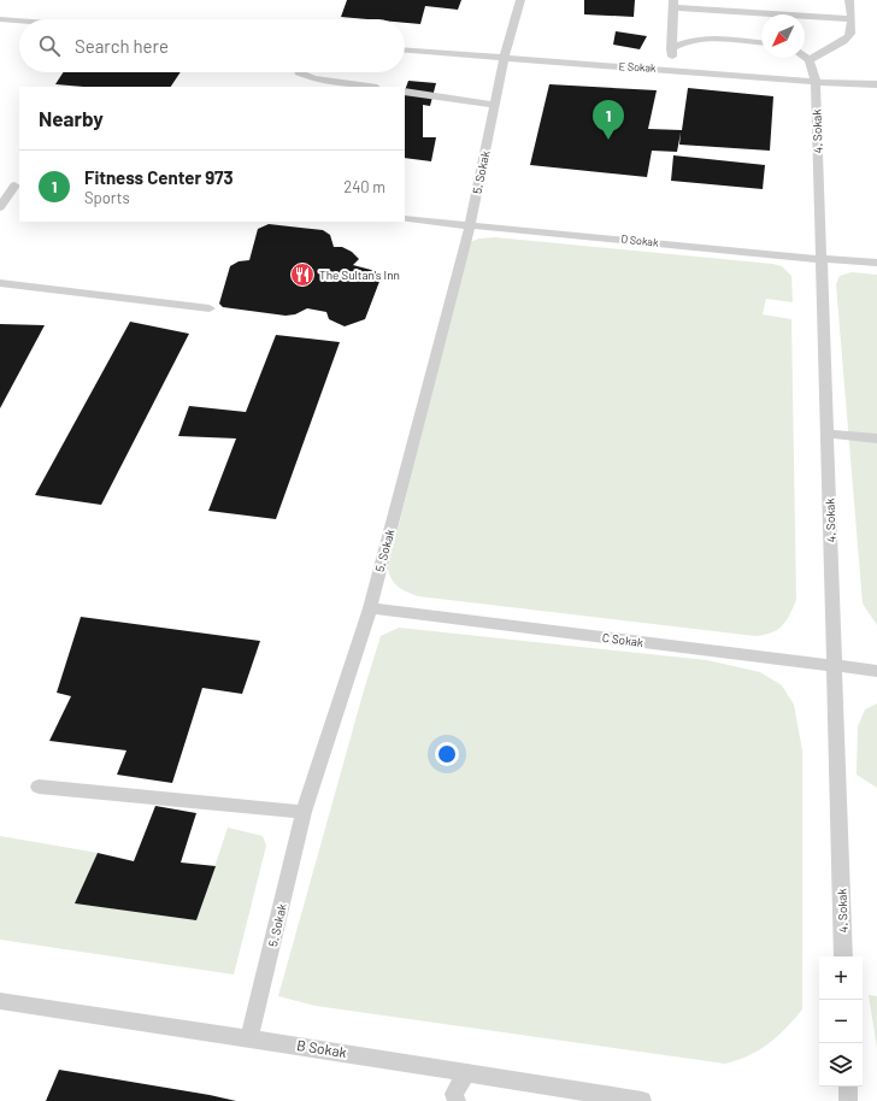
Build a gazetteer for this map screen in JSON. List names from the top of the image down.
{
  "streets": {
    "lane": [
      "E Sokak",
      "4. Sokak",
      "5. Sokak",
      "D Sokak",
      "C Sokak",
      "B Sokak"
    ]
  },
  "crossings": [
    ["E Sokak", "4. Sokak"],
    ["E Sokak", "5. Sokak"],
    ["4. Sokak", "D Sokak"],
    ["4. Sokak", "C Sokak"],
    ["5. Sokak", "D Sokak"],
    ["5. Sokak", "C Sokak"],
    ["5. Sokak", "B Sokak"]
  ],
  "places": {
    "restaurant": ["The Sultan's Inn"]
  },
  "north": "bottom left",
  "page": {
    "search": "Search here",
    "heading": "Nearby",
    "pins": "1",
    "list": [
      {
        "mark": "1",
        "name": "Fitness Center 973",
        "note": "Sports",
        "value": "240 m"
      }
    ],
    "map_buttons": ["+", "−"]
  }
}
